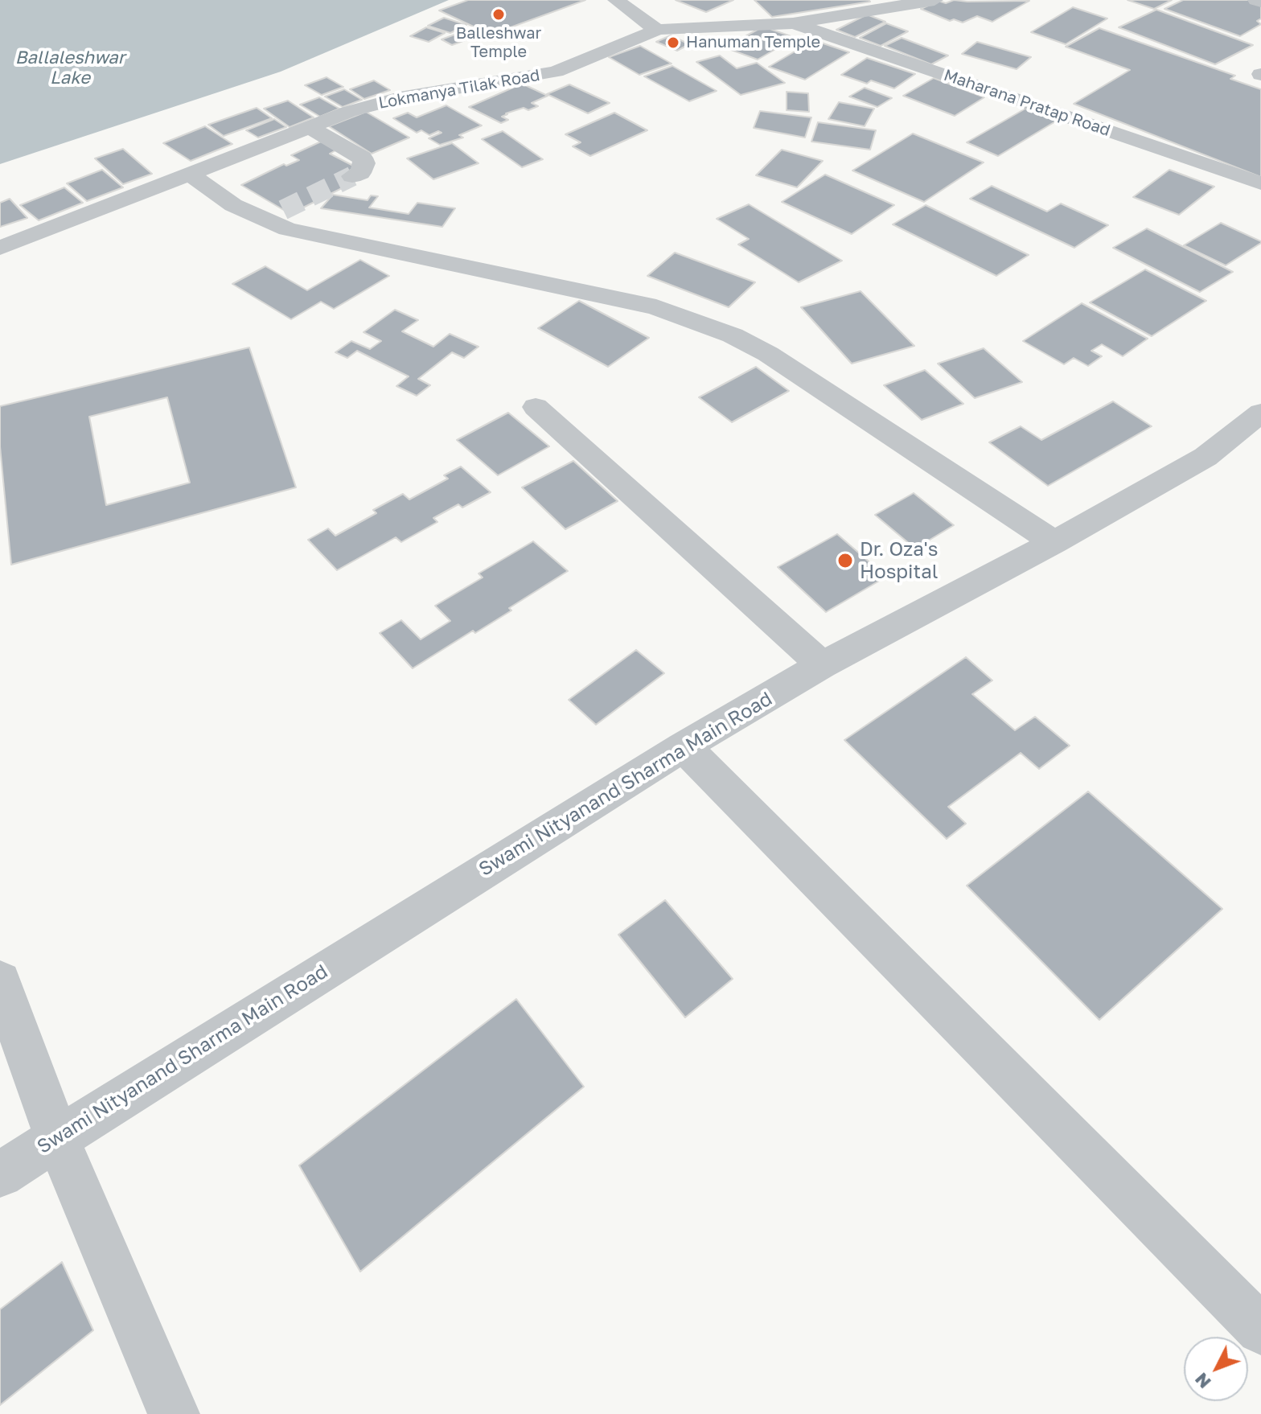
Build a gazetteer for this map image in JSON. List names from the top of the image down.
{
  "streets": {
    "street": ["Lokmanya Tilak Road", "Maharana Pratap Road", "Swami Nityanand Sharma Main Road"]
  },
  "crossings": [
    ["Lokmanya Tilak Road", "Maharana Pratap Road"]
  ],
  "water": ["Ballaleshwar Lake"],
  "places": ["Balleshwar Temple", "Hanuman Temple", "Dr. Oza's Hospital"],
  "north": "bottom left"
}
